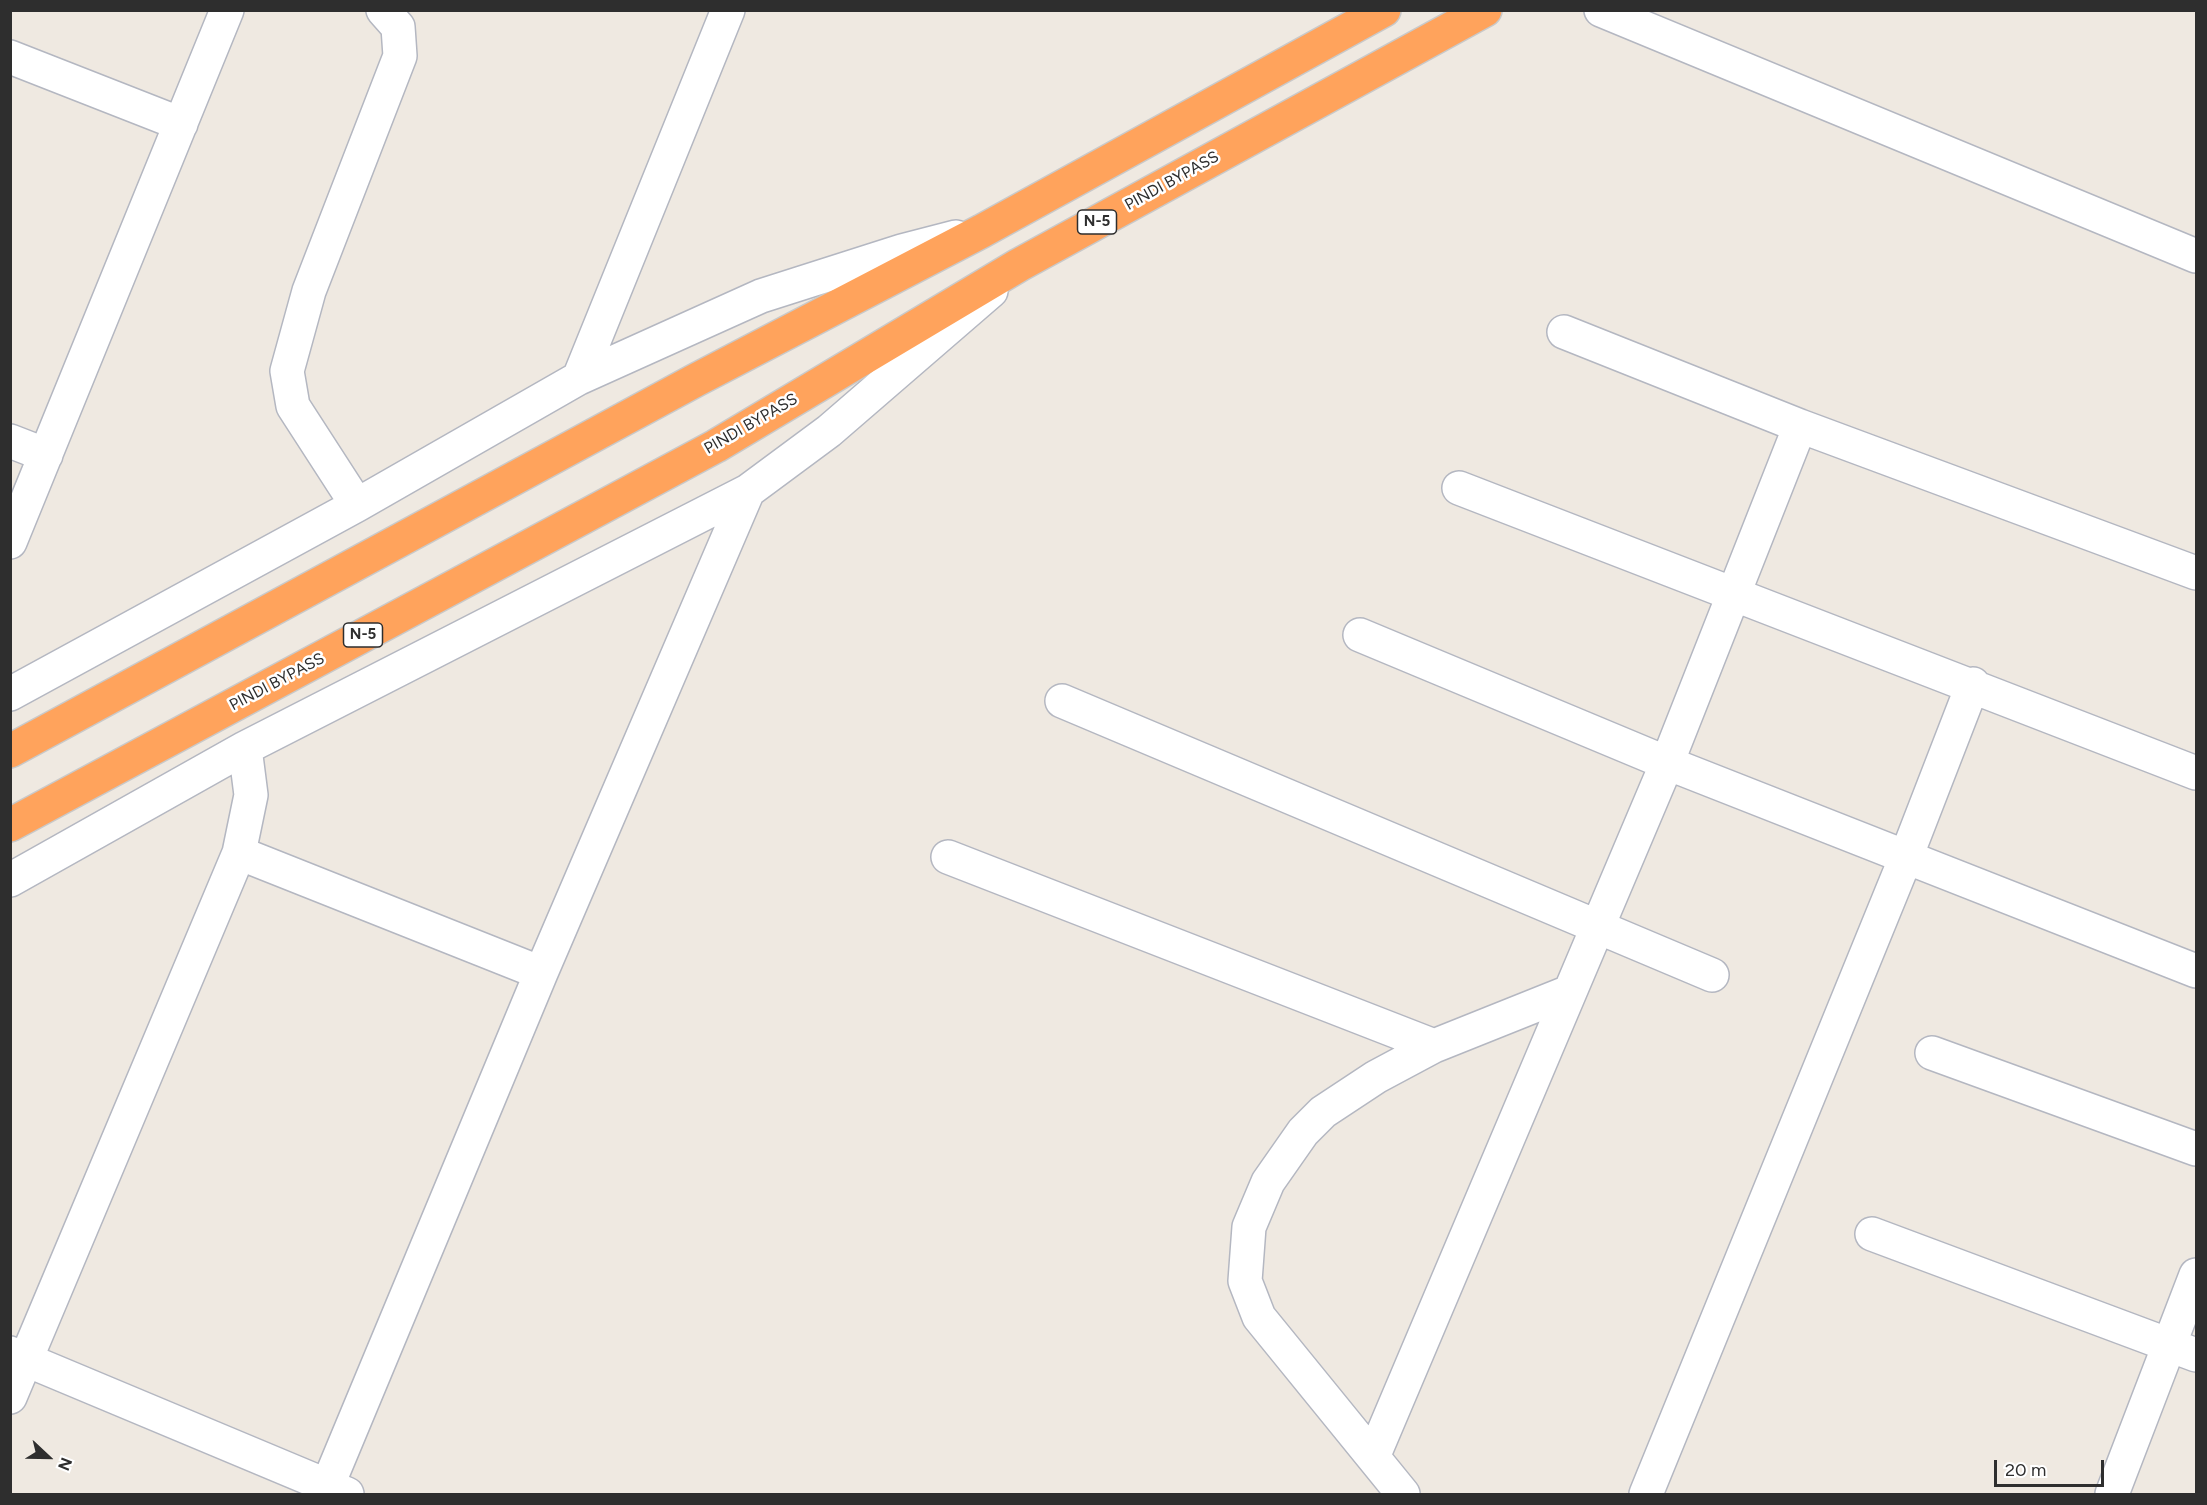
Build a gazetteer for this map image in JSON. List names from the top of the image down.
{
  "streets": {
    "highway": ["PINDI BYPASS", "N-5"]
  },
  "scale_bar": "20 m",
  "north": "right"
}
